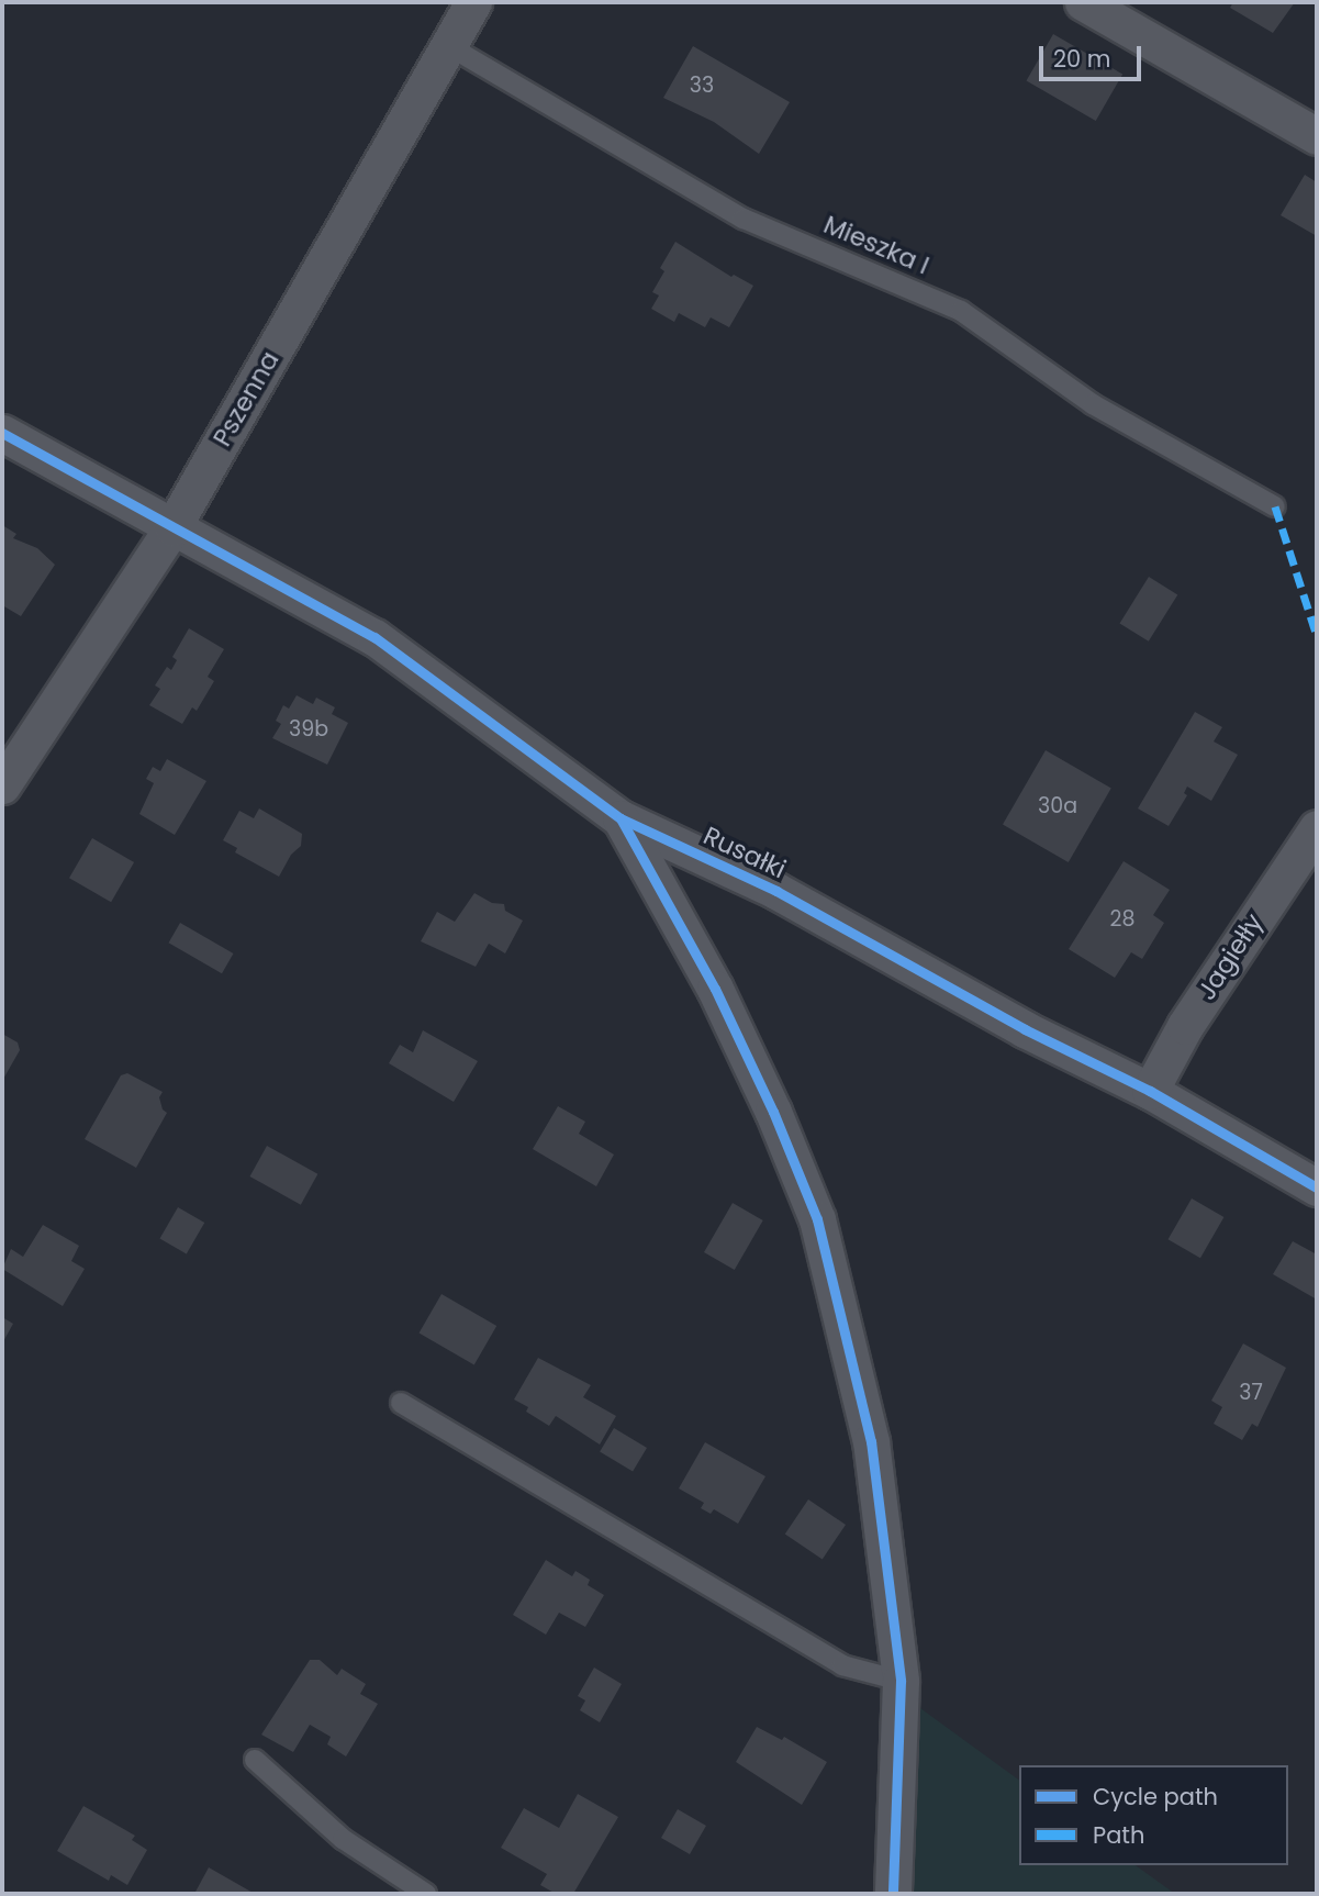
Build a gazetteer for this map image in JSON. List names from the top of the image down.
{
  "streets": {
    "street": ["Pszenna", "Rusałki", "Jagiełły"],
    "lane": ["Mieszka I"]
  },
  "crossings": [
    ["Mieszka I", "Pszenna"],
    ["Pszenna", "Rusałki"],
    ["Rusałki", "Jagiełły"]
  ],
  "house_numbers": [
    "33",
    "39b",
    "30a",
    "28",
    "37"
  ],
  "legend": ["Cycle path", "Path"],
  "scale_bar": "20 m"
}
